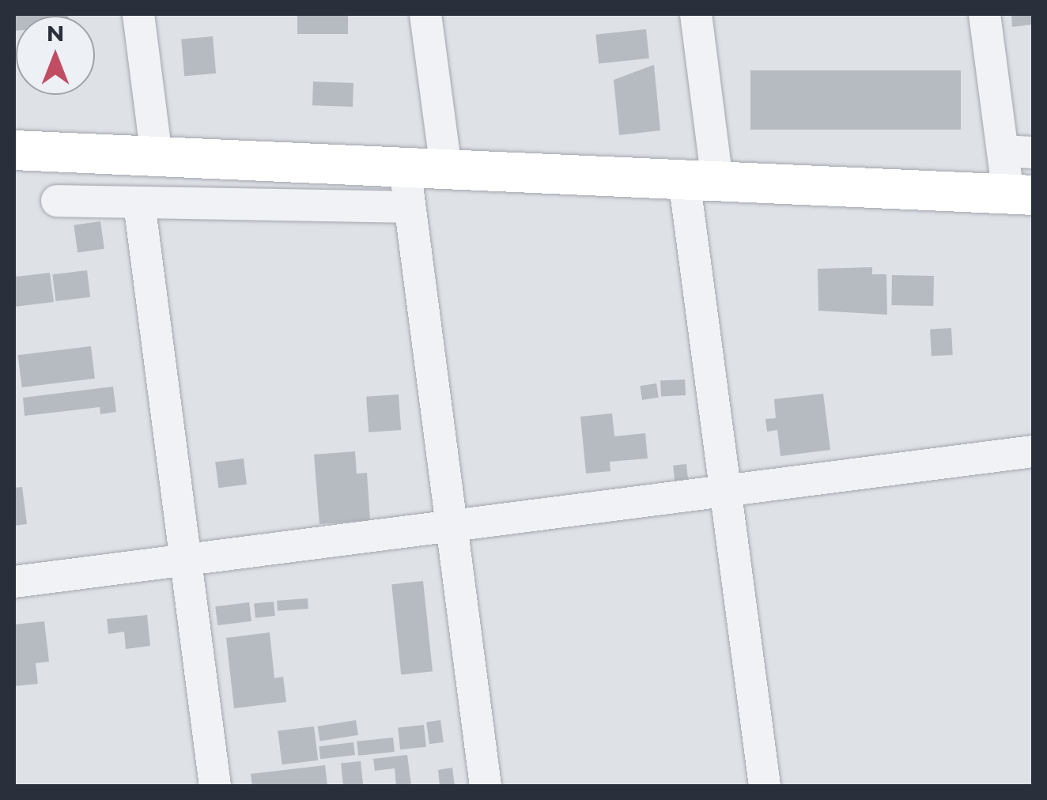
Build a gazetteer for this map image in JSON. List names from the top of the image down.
{
  "north": "top"
}
